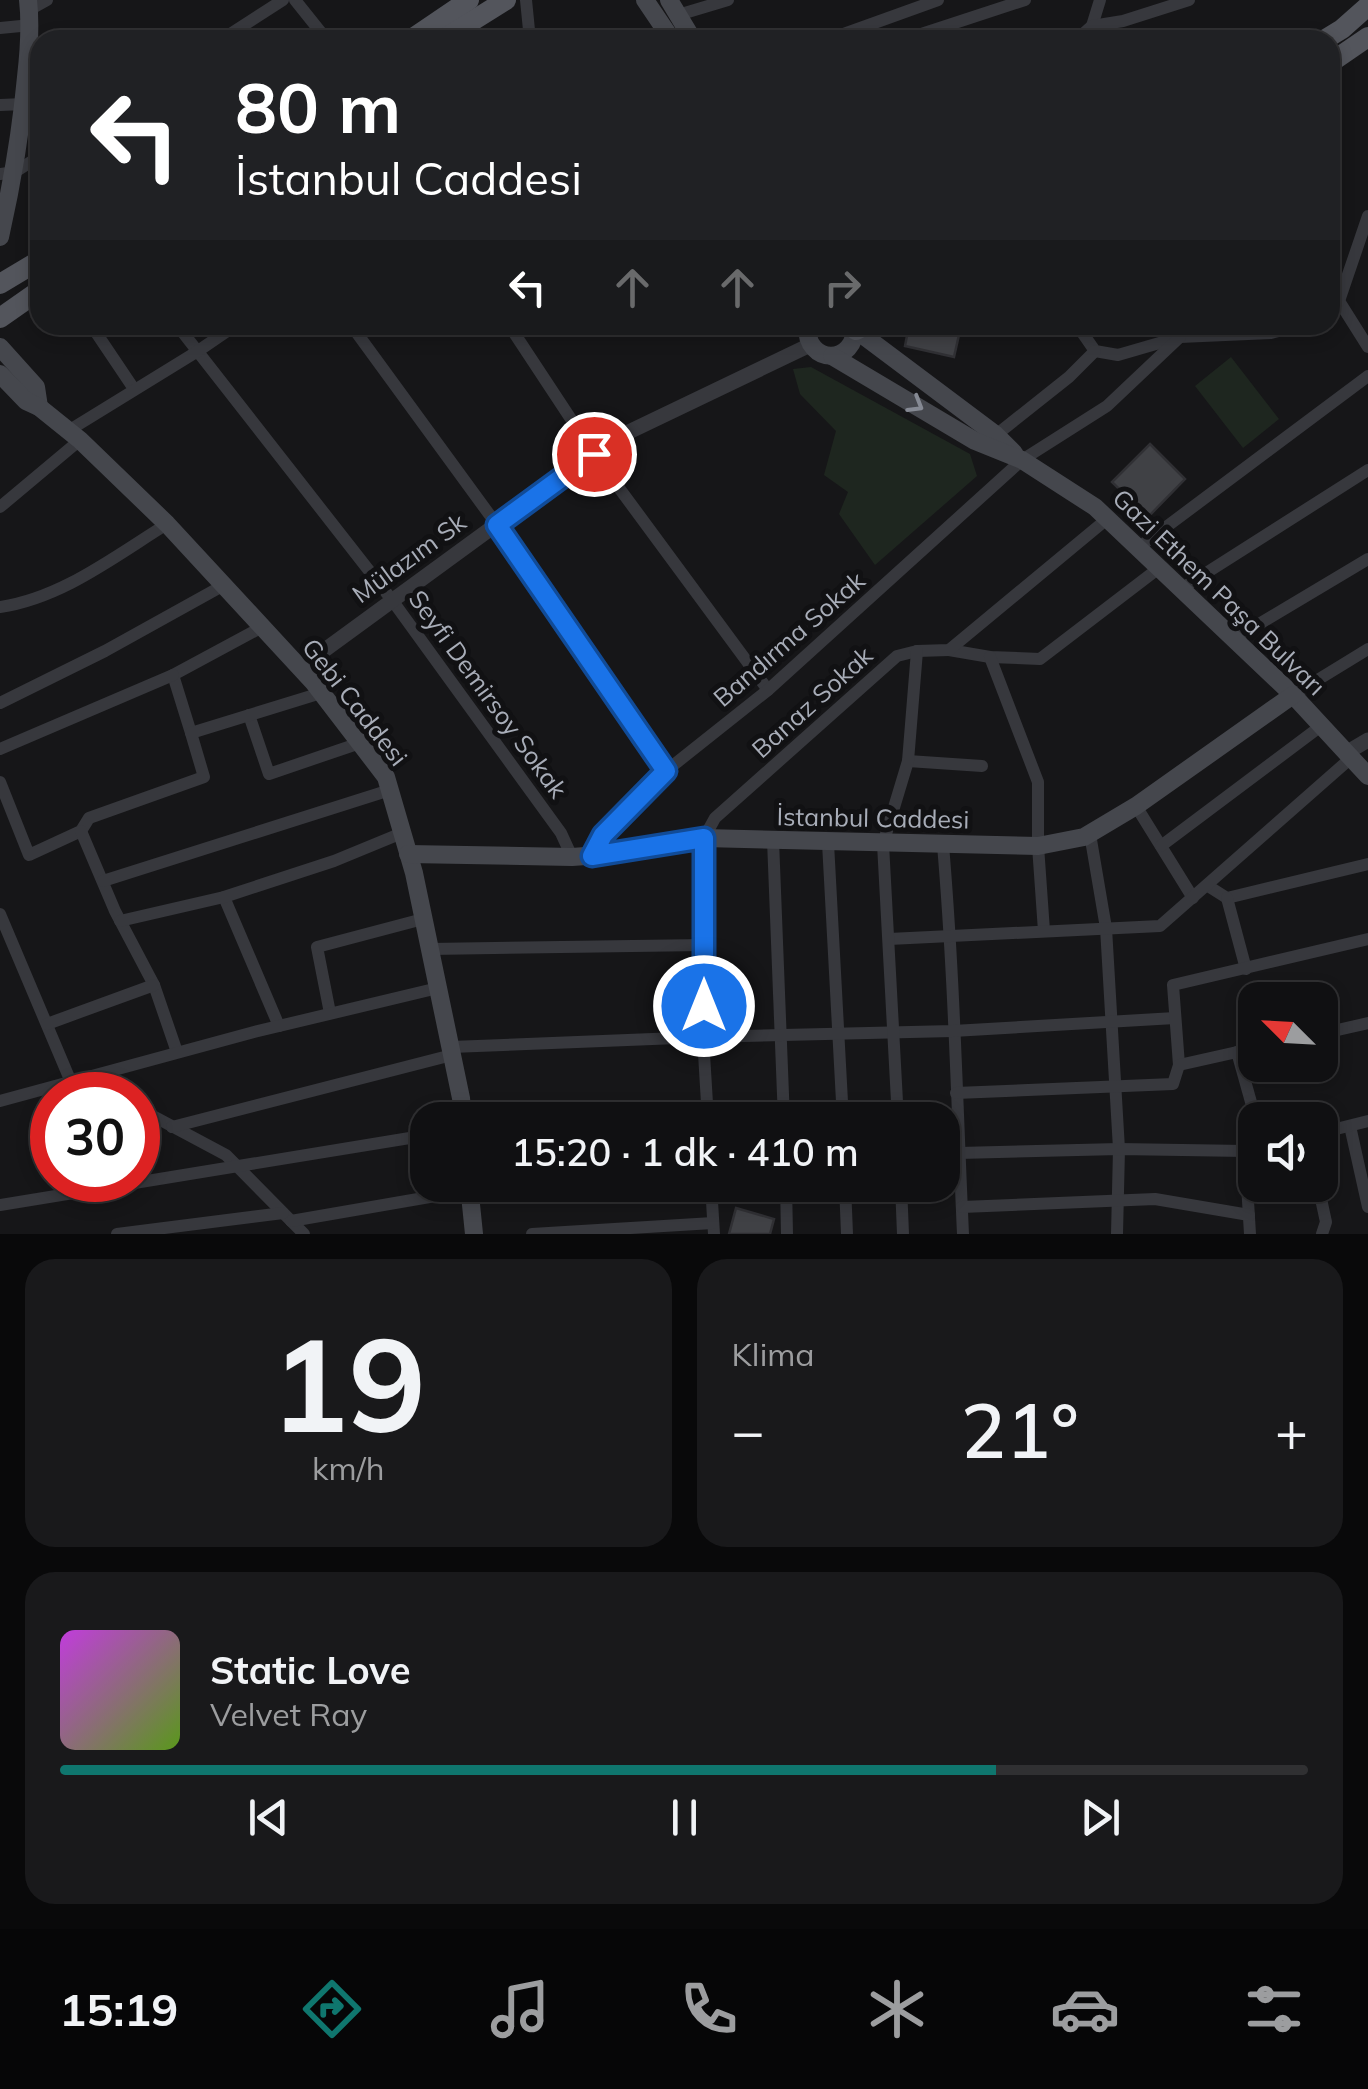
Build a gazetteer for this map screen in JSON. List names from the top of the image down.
{
  "streets": {
    "main road": ["Gazi Ethem Paşa Bulvarı", "Gebi Caddesi", "İstanbul Caddesi"],
    "street": [
      "Mülazım Sk",
      "Bandırma Sokak",
      "Seyfi Demirsoy Sokak",
      "Banaz Sokak"
    ]
  },
  "crossings": [
    ["Mülazım Sk", "Gazi Ethem Paşa Bulvarı"],
    ["Mülazım Sk", "Seyfi Demirsoy Sokak"],
    ["Mülazım Sk", "Gebi Caddesi"],
    ["Gazi Ethem Paşa Bulvarı", "Bandırma Sokak"],
    ["Gazi Ethem Paşa Bulvarı", "Banaz Sokak"],
    ["Gazi Ethem Paşa Bulvarı", "İstanbul Caddesi"],
    ["Bandırma Sokak", "İstanbul Caddesi"],
    ["Seyfi Demirsoy Sokak", "İstanbul Caddesi"],
    ["Gebi Caddesi", "İstanbul Caddesi"],
    ["Banaz Sokak", "İstanbul Caddesi"]
  ],
  "north": "top left",
  "page": {
    "turn": ["80 m", "İstanbul Caddesi"],
    "limit": "30",
    "trip": "15:20 · 1 dk · 410 m",
    "tile": [
      ["19", "km/h"],
      "Klima"
    ],
    "heat": ["−", "21°", "+"],
    "song": ["Static Love", "Velvet Ray"],
    "tabs": "15:19"
  }
}
